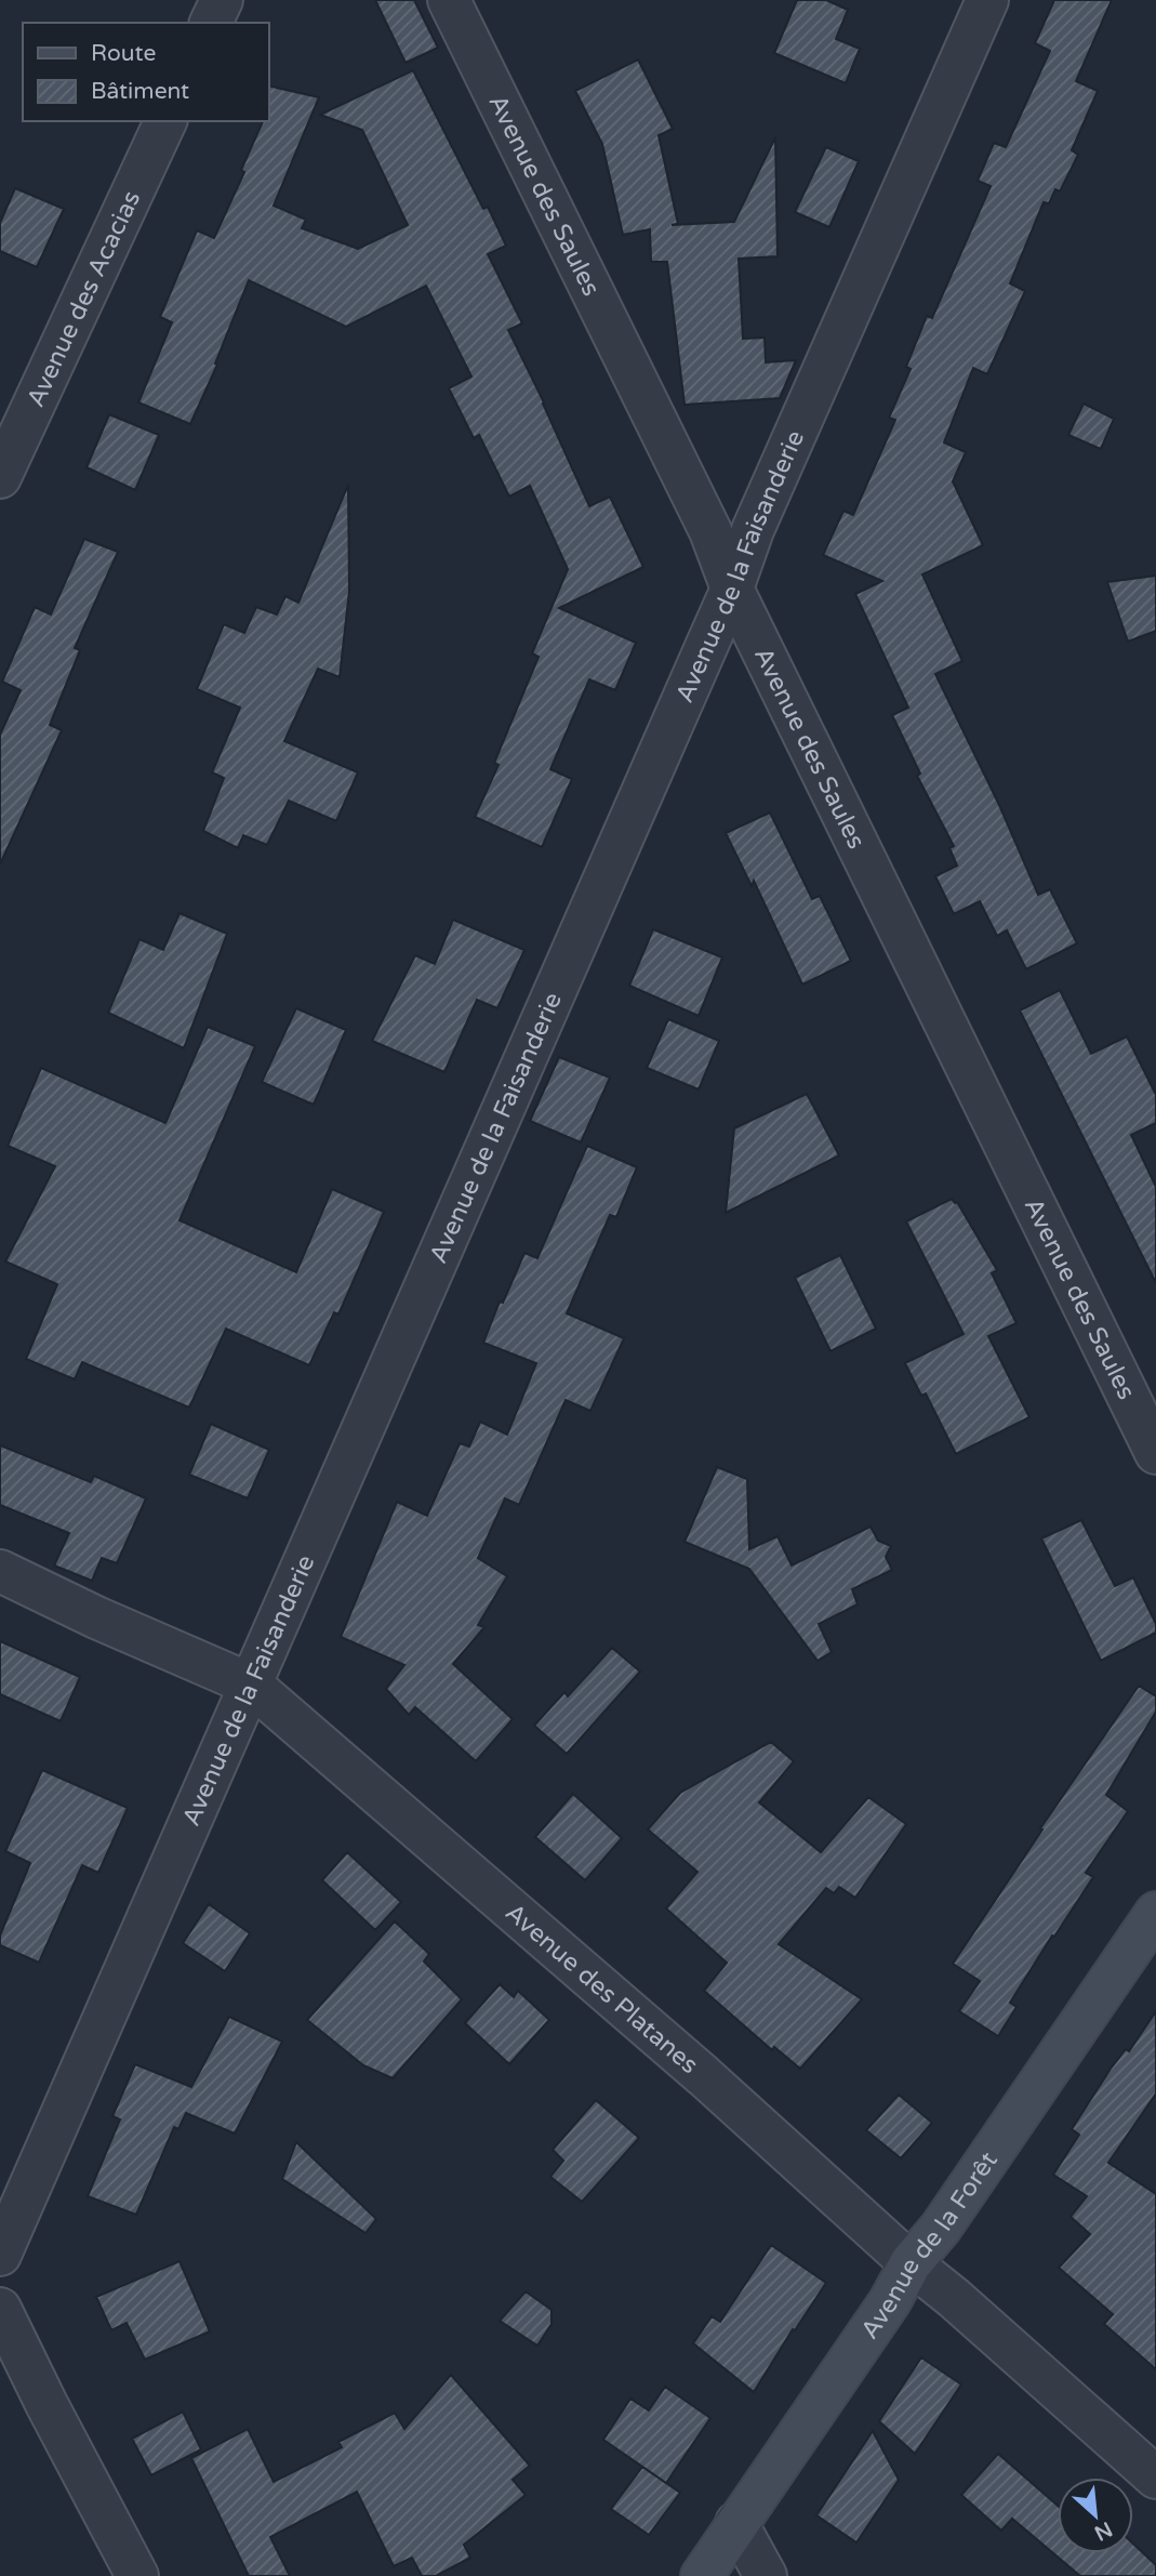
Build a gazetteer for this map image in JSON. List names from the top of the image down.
{
  "streets": {
    "street": [
      "Avenue des Saules",
      "Avenue des Acacias",
      "Avenue de la Faisanderie",
      "Avenue des Platanes",
      "Avenue de la Forêt"
    ]
  },
  "crossings": [
    ["Avenue des Saules", "Avenue de la Faisanderie"],
    ["Avenue de la Faisanderie", "Avenue des Platanes"],
    ["Avenue des Platanes", "Avenue de la Forêt"]
  ],
  "legend": ["Route", "Bâtiment"],
  "north": "bottom right"
}
